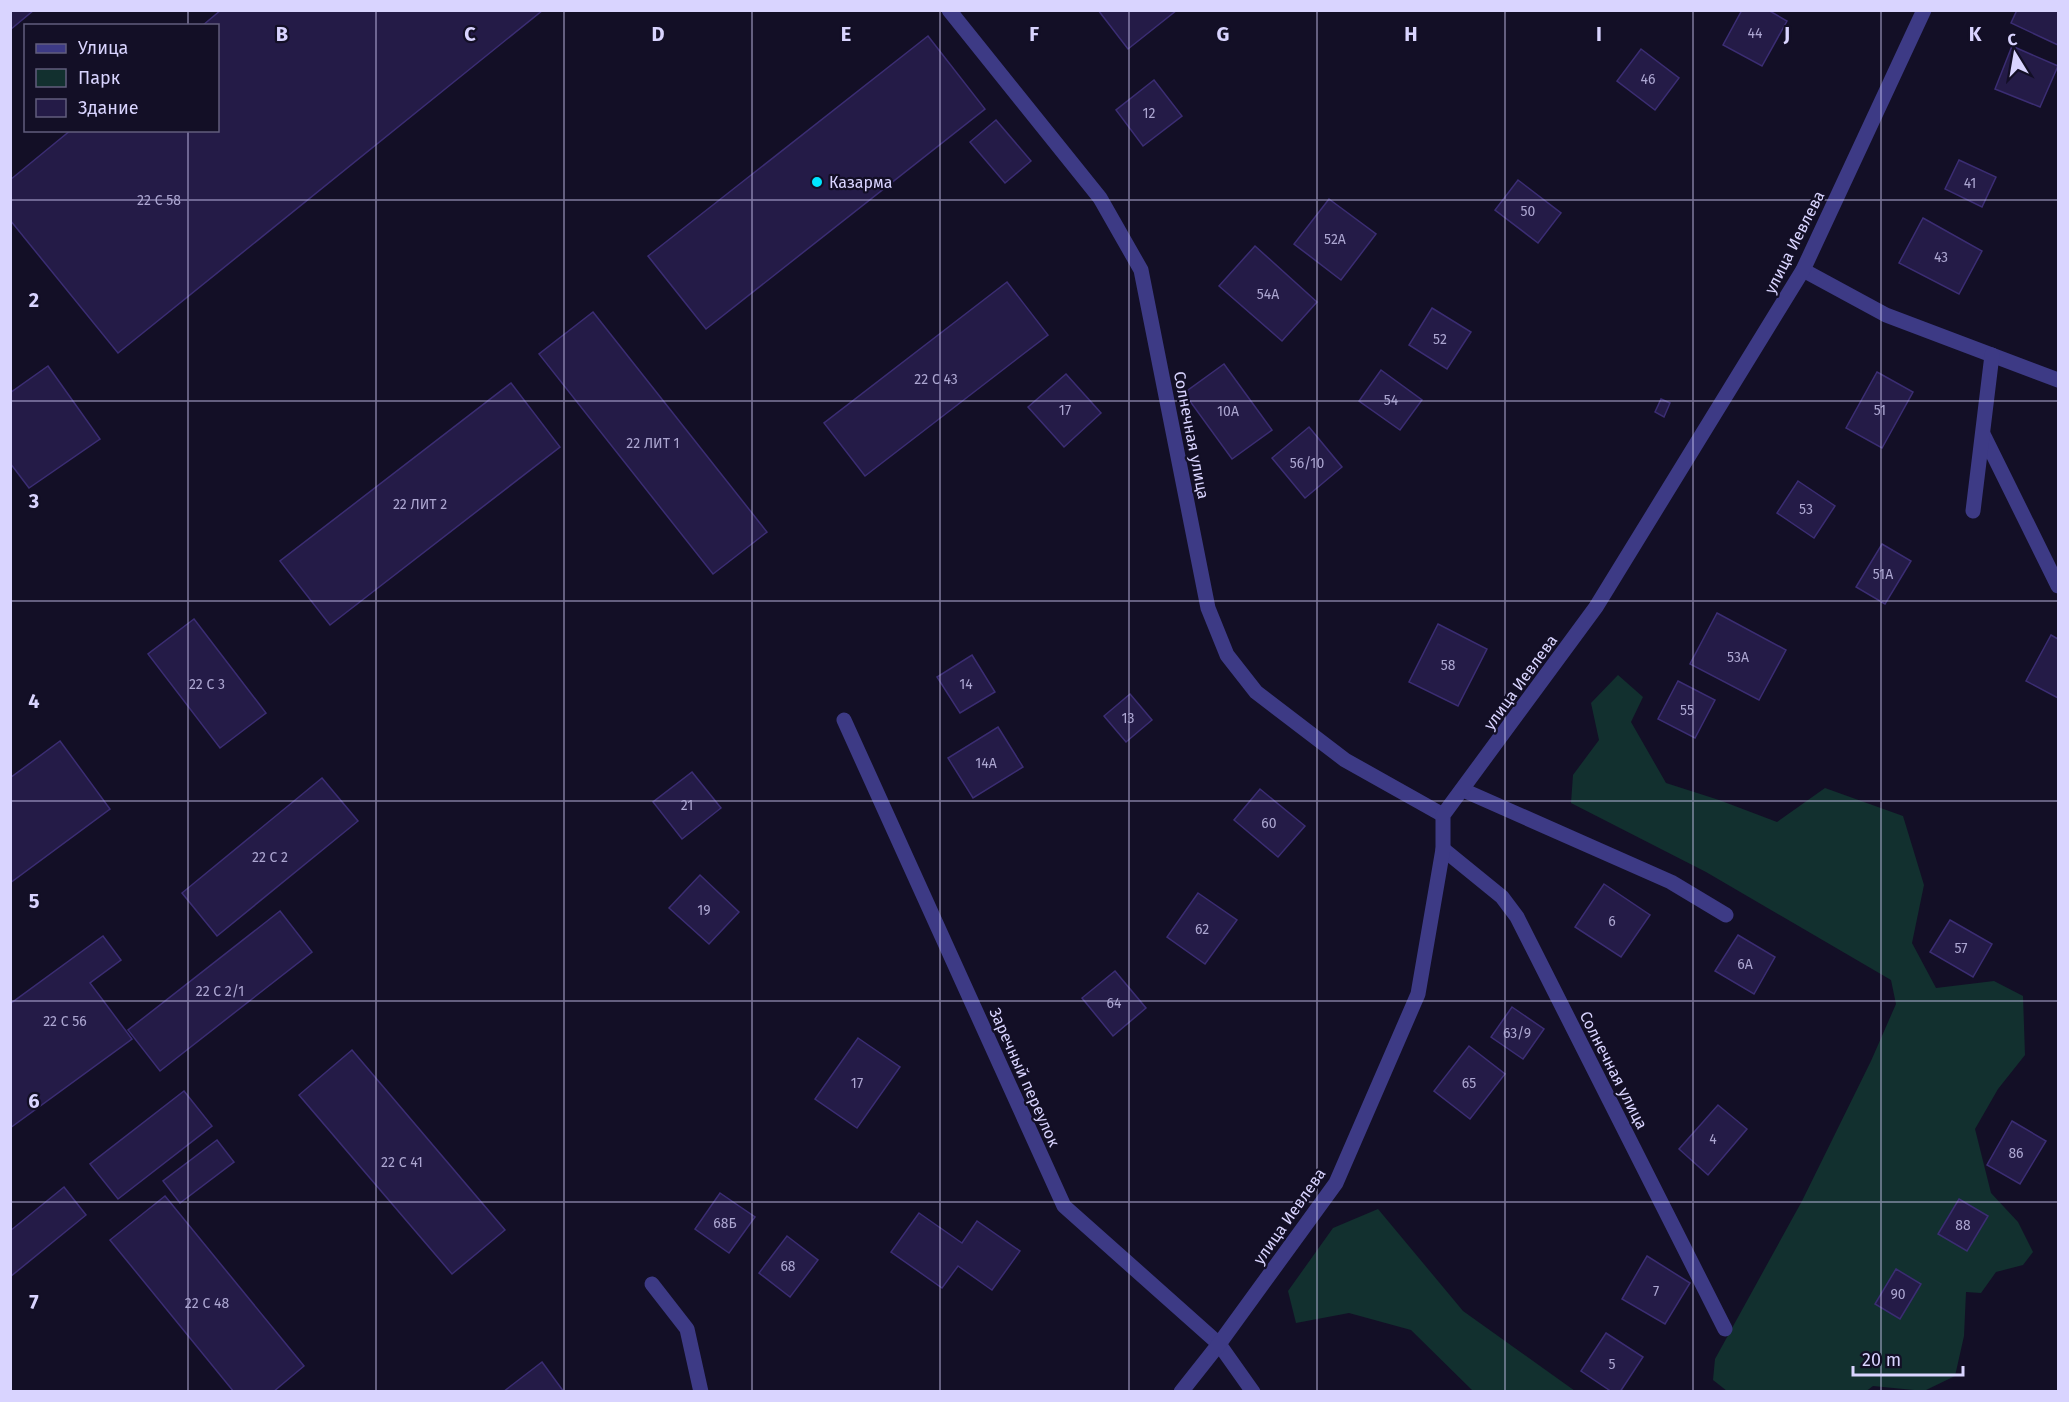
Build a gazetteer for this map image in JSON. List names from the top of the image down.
{
  "streets": {
    "street": ["улица Иевлева", "Солнечная улица", "Заречный переулок"]
  },
  "crossings": [
    ["улица Иевлева", "Солнечная улица"],
    ["улица Иевлева", "Заречный переулок"]
  ],
  "places": ["Казарма"],
  "house_numbers": [
    "44",
    "46",
    "12",
    "41",
    "22 С 58",
    "50",
    "52А",
    "43",
    "54А",
    "52",
    "22 С 43",
    "54",
    "17",
    "51",
    "10А",
    "22 ЛИТ 1",
    "56/10",
    "22 ЛИТ 2",
    "53",
    "51А",
    "53А",
    "58",
    "22 С 3",
    "14",
    "55",
    "13",
    "14А",
    "21",
    "60",
    "22 С 2",
    "19",
    "6",
    "62",
    "57",
    "6А",
    "22 С 2/1",
    "64",
    "22 С 56",
    "63/9",
    "17",
    "65",
    "4",
    "86",
    "22 С 41",
    "68Б",
    "88",
    "68",
    "7",
    "90",
    "22 С 48",
    "5"
  ],
  "legend": ["Улица", "Парк", "Здание"],
  "scale_bar": "20 m",
  "north": "top",
  "grid": {
    "columns": [
      "B",
      "C",
      "D",
      "E",
      "F",
      "G",
      "H",
      "I",
      "J",
      "K"
    ],
    "rows": [
      "2",
      "3",
      "4",
      "5",
      "6",
      "7"
    ]
  }
}
